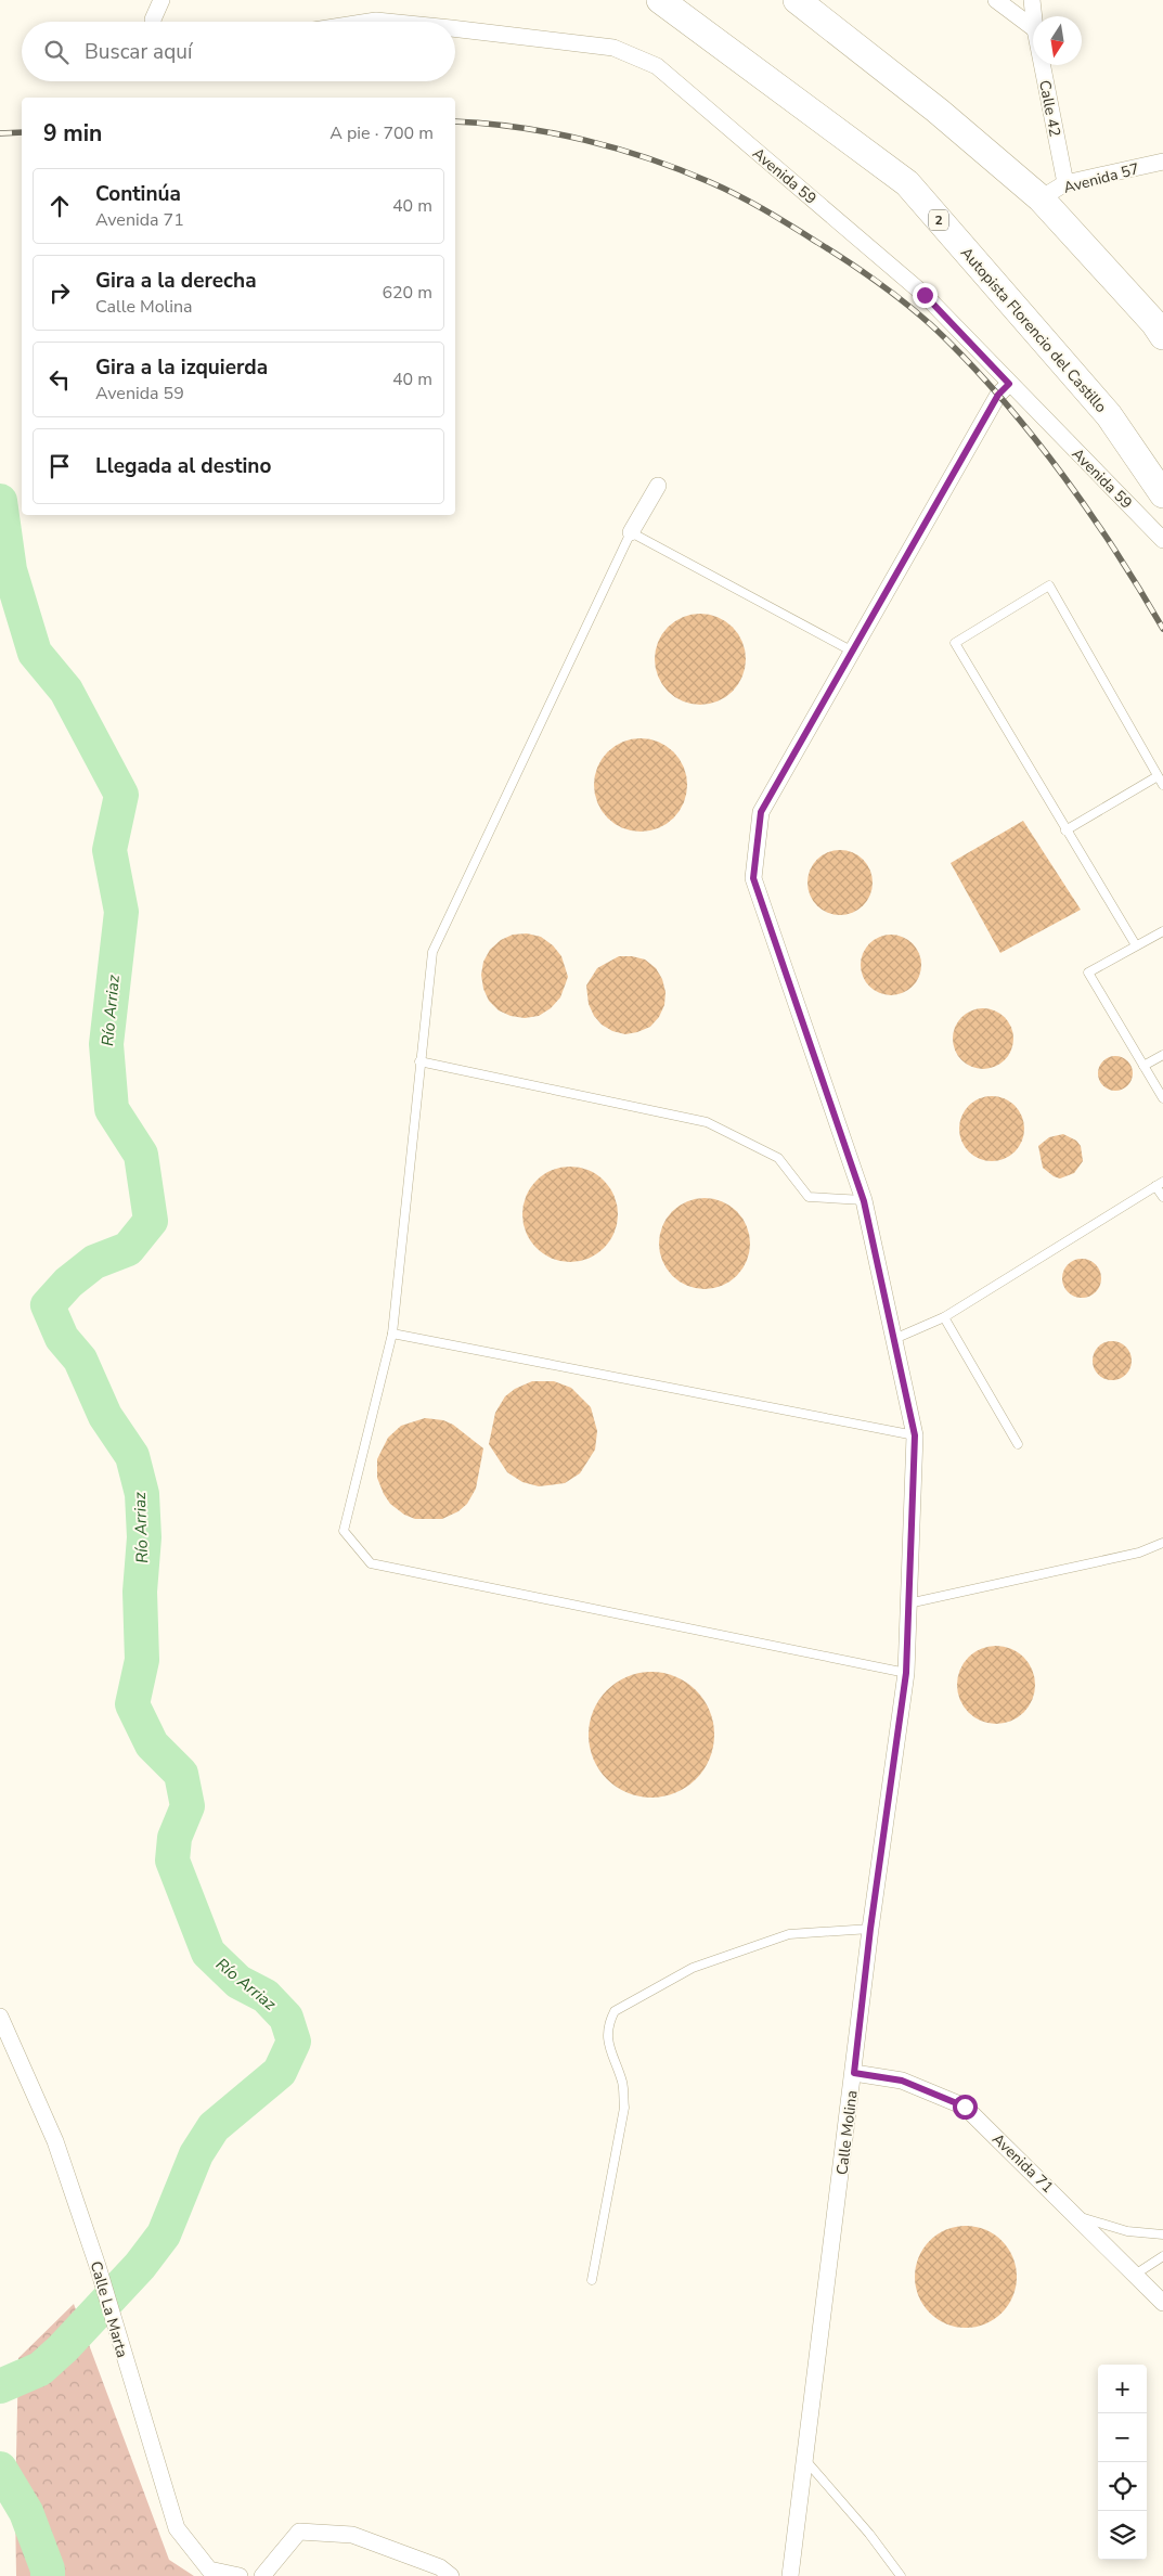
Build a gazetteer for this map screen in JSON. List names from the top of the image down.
{
  "streets": {
    "highway": ["2", "Autopista Florencio del Castillo"],
    "street": [
      "Calle 42",
      "Avenida 59",
      "Avenida 57",
      "Calle Molina",
      "Avenida 71",
      "Calle La Marta"
    ]
  },
  "crossings": [
    ["Calle 42", "Avenida 57"],
    ["Avenida 59", "Calle Molina"],
    ["Calle Molina", "Avenida 71"]
  ],
  "water": ["Río Arriaz"],
  "north": "bottom",
  "page": {
    "search": "Buscar aquí",
    "heading": ["9 min", "A pie · 700 m"],
    "list": [
      ["Continúa", "Avenida 71", "40 m"],
      ["Gira a la derecha", "Calle Molina", "620 m"],
      ["Gira a la izquierda", "Avenida 59", "40 m"],
      "Llegada al destino"
    ],
    "map_buttons": ["+", "−"]
  }
}
